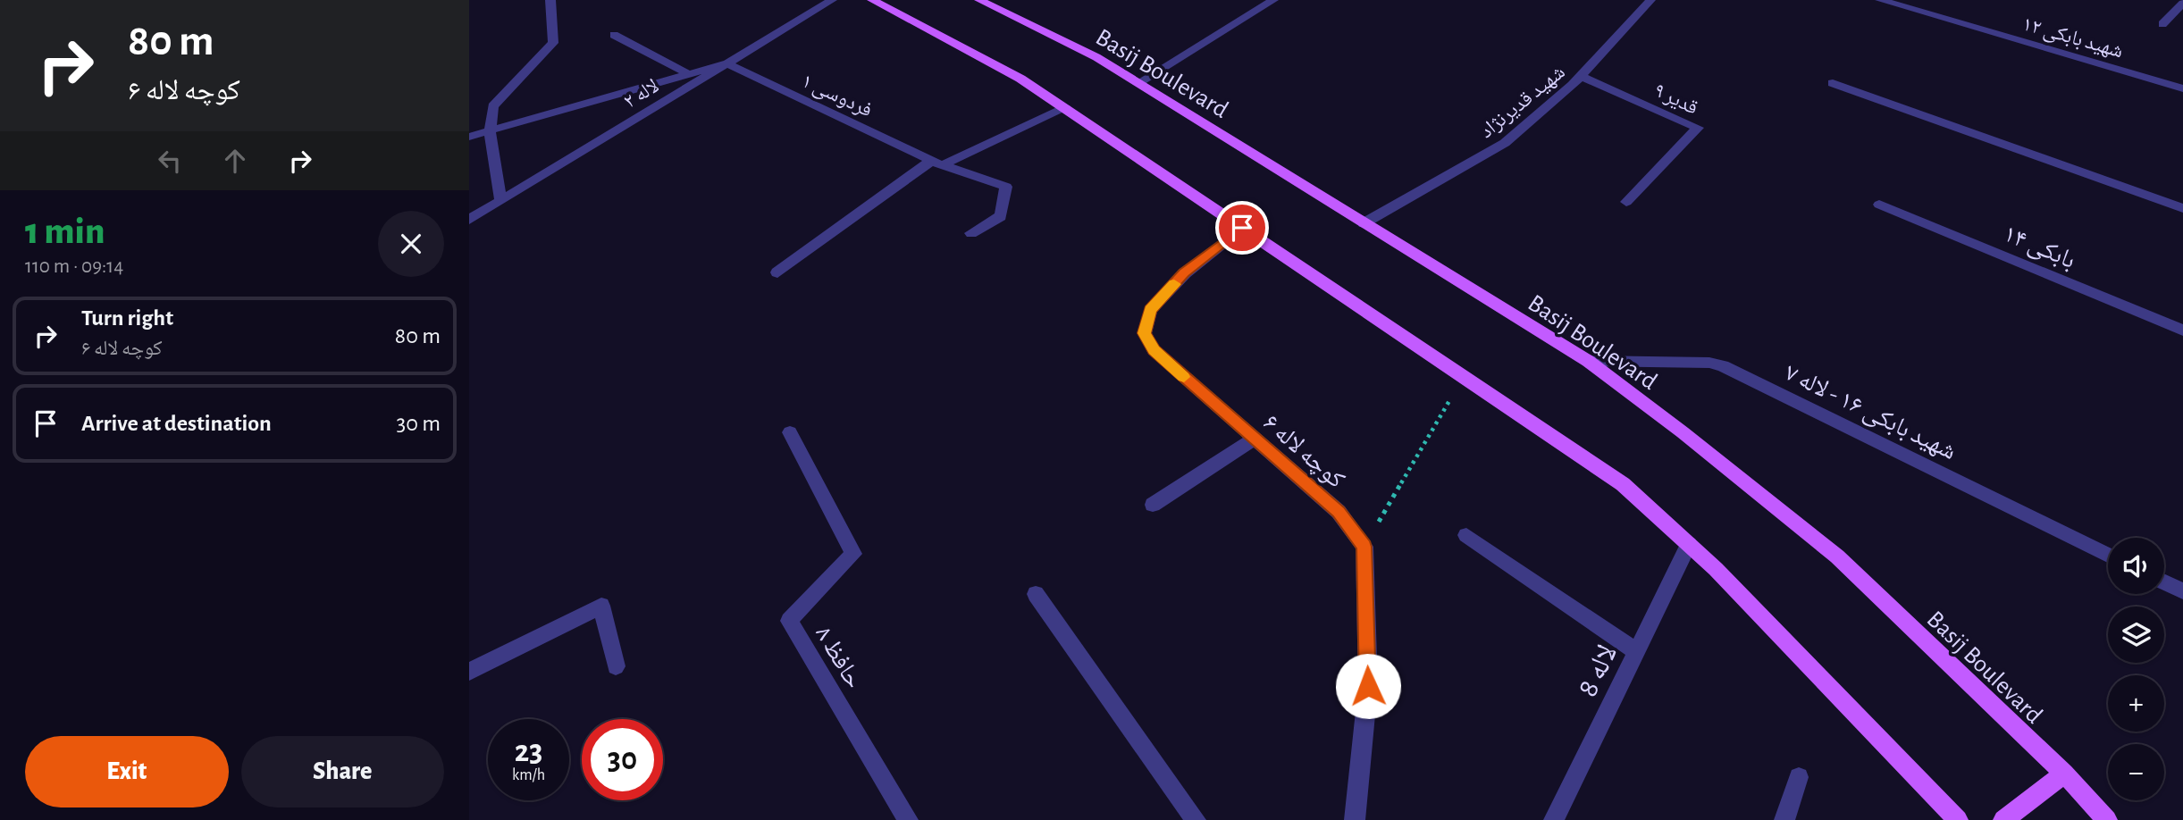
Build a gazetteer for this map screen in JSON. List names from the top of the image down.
{
  "streets": {
    "main road": ["Basij Boulevard"],
    "street": [
      "شهید بابکی ۱۲",
      "لاله ۲",
      "فردوسی ۱",
      "قدیر ۹",
      "شهید قدیرنژاد",
      "بابکی ۱۴",
      "شهید بابکی ۱۶ - لاله ۷",
      "کوچه لاله ۶",
      "حافظ ۸",
      "لاله 8"
    ]
  },
  "crossings": [
    ["Basij Boulevard", "شهید قدیرنژاد"],
    ["Basij Boulevard", "شهید بابکی ۱۶ - لاله ۷"],
    ["لاله ۲", "فردوسی ۱"],
    ["قدیر ۹", "شهید قدیرنژاد"]
  ],
  "page": {
    "turn": ["80 m", "کوچه لاله ۶"],
    "heading": ["1 min", "110 m · 09:14"],
    "list": [
      {
        "name": "Turn right",
        "note": "کوچه لاله ۶",
        "value": "80 m"
      },
      {
        "name": "Arrive at destination",
        "value": "30 m"
      }
    ],
    "map_buttons": ["+", "−"],
    "speed": "23 km/h",
    "limit": "30",
    "buttons": ["Exit", "Share"]
  }
}
